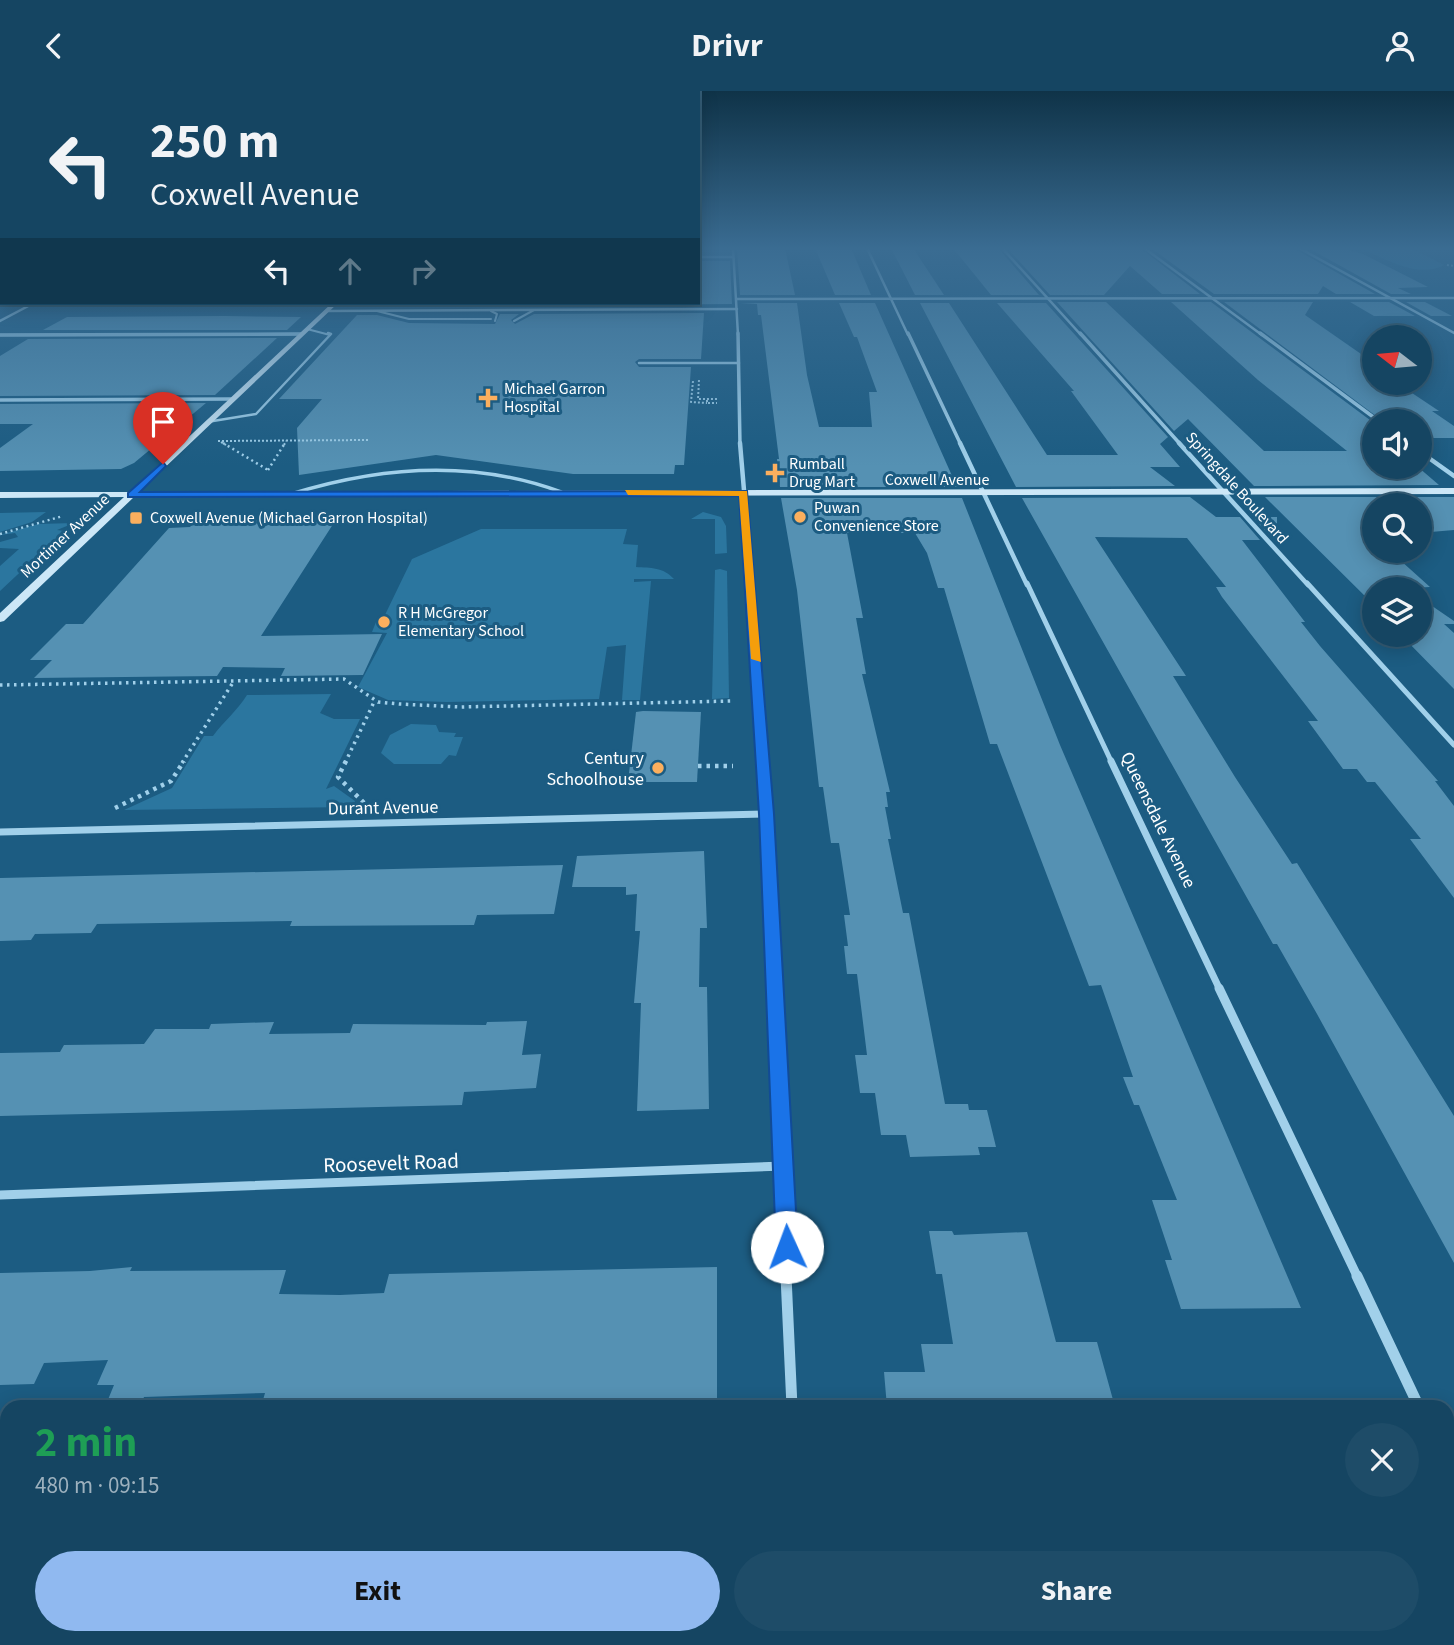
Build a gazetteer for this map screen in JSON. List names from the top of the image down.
{
  "streets": {
    "main road": ["Coxwell Avenue", "Mortimer Avenue"],
    "street": [
      "Springdale Boulevard",
      "Durant Avenue",
      "Queensdale Avenue",
      "Roosevelt Road"
    ]
  },
  "crossings": [
    ["Coxwell Avenue", "Springdale Boulevard"],
    ["Coxwell Avenue", "Mortimer Avenue"],
    ["Coxwell Avenue", "Queensdale Avenue"]
  ],
  "places": {
    "health": ["Michael Garron Hospital", "Rumball Drug Mart"],
    "other": ["Puwan Convenience Store", "R H McGregor Elementary School", "Century Schoolhouse"],
    "transit": ["Coxwell Avenue (Michael Garron Hospital)"]
  },
  "north": "left",
  "page": {
    "header": "Drivr",
    "turn": ["250 m", "Coxwell Avenue"],
    "heading": ["2 min", "480 m · 09:15"],
    "buttons": ["Exit", "Share"]
  }
}
